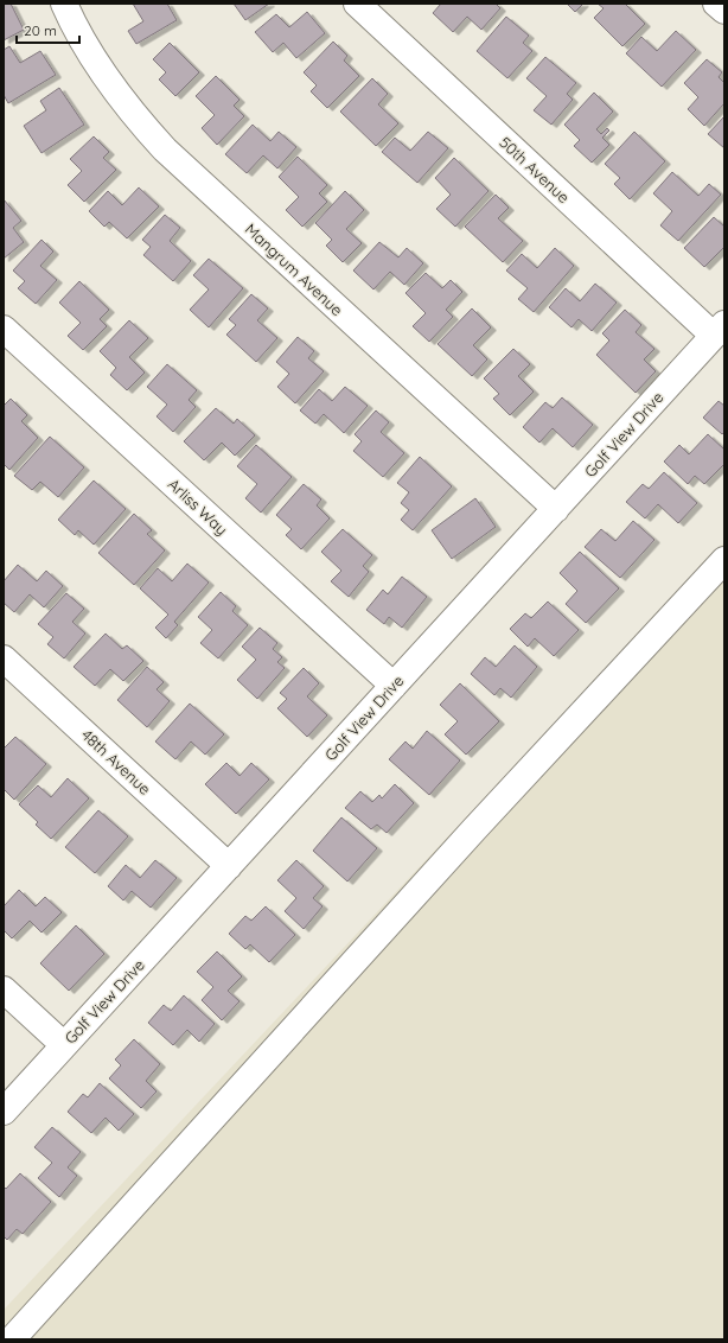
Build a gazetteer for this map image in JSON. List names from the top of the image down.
{
  "streets": {
    "street": [
      "50th Avenue",
      "Mangrum Avenue",
      "Golf View Drive",
      "Arliss Way",
      "48th Avenue"
    ]
  },
  "crossings": [
    ["50th Avenue", "Golf View Drive"],
    ["Mangrum Avenue", "Golf View Drive"],
    ["Golf View Drive", "Arliss Way"],
    ["Golf View Drive", "48th Avenue"]
  ],
  "scale_bar": "20 m"
}
